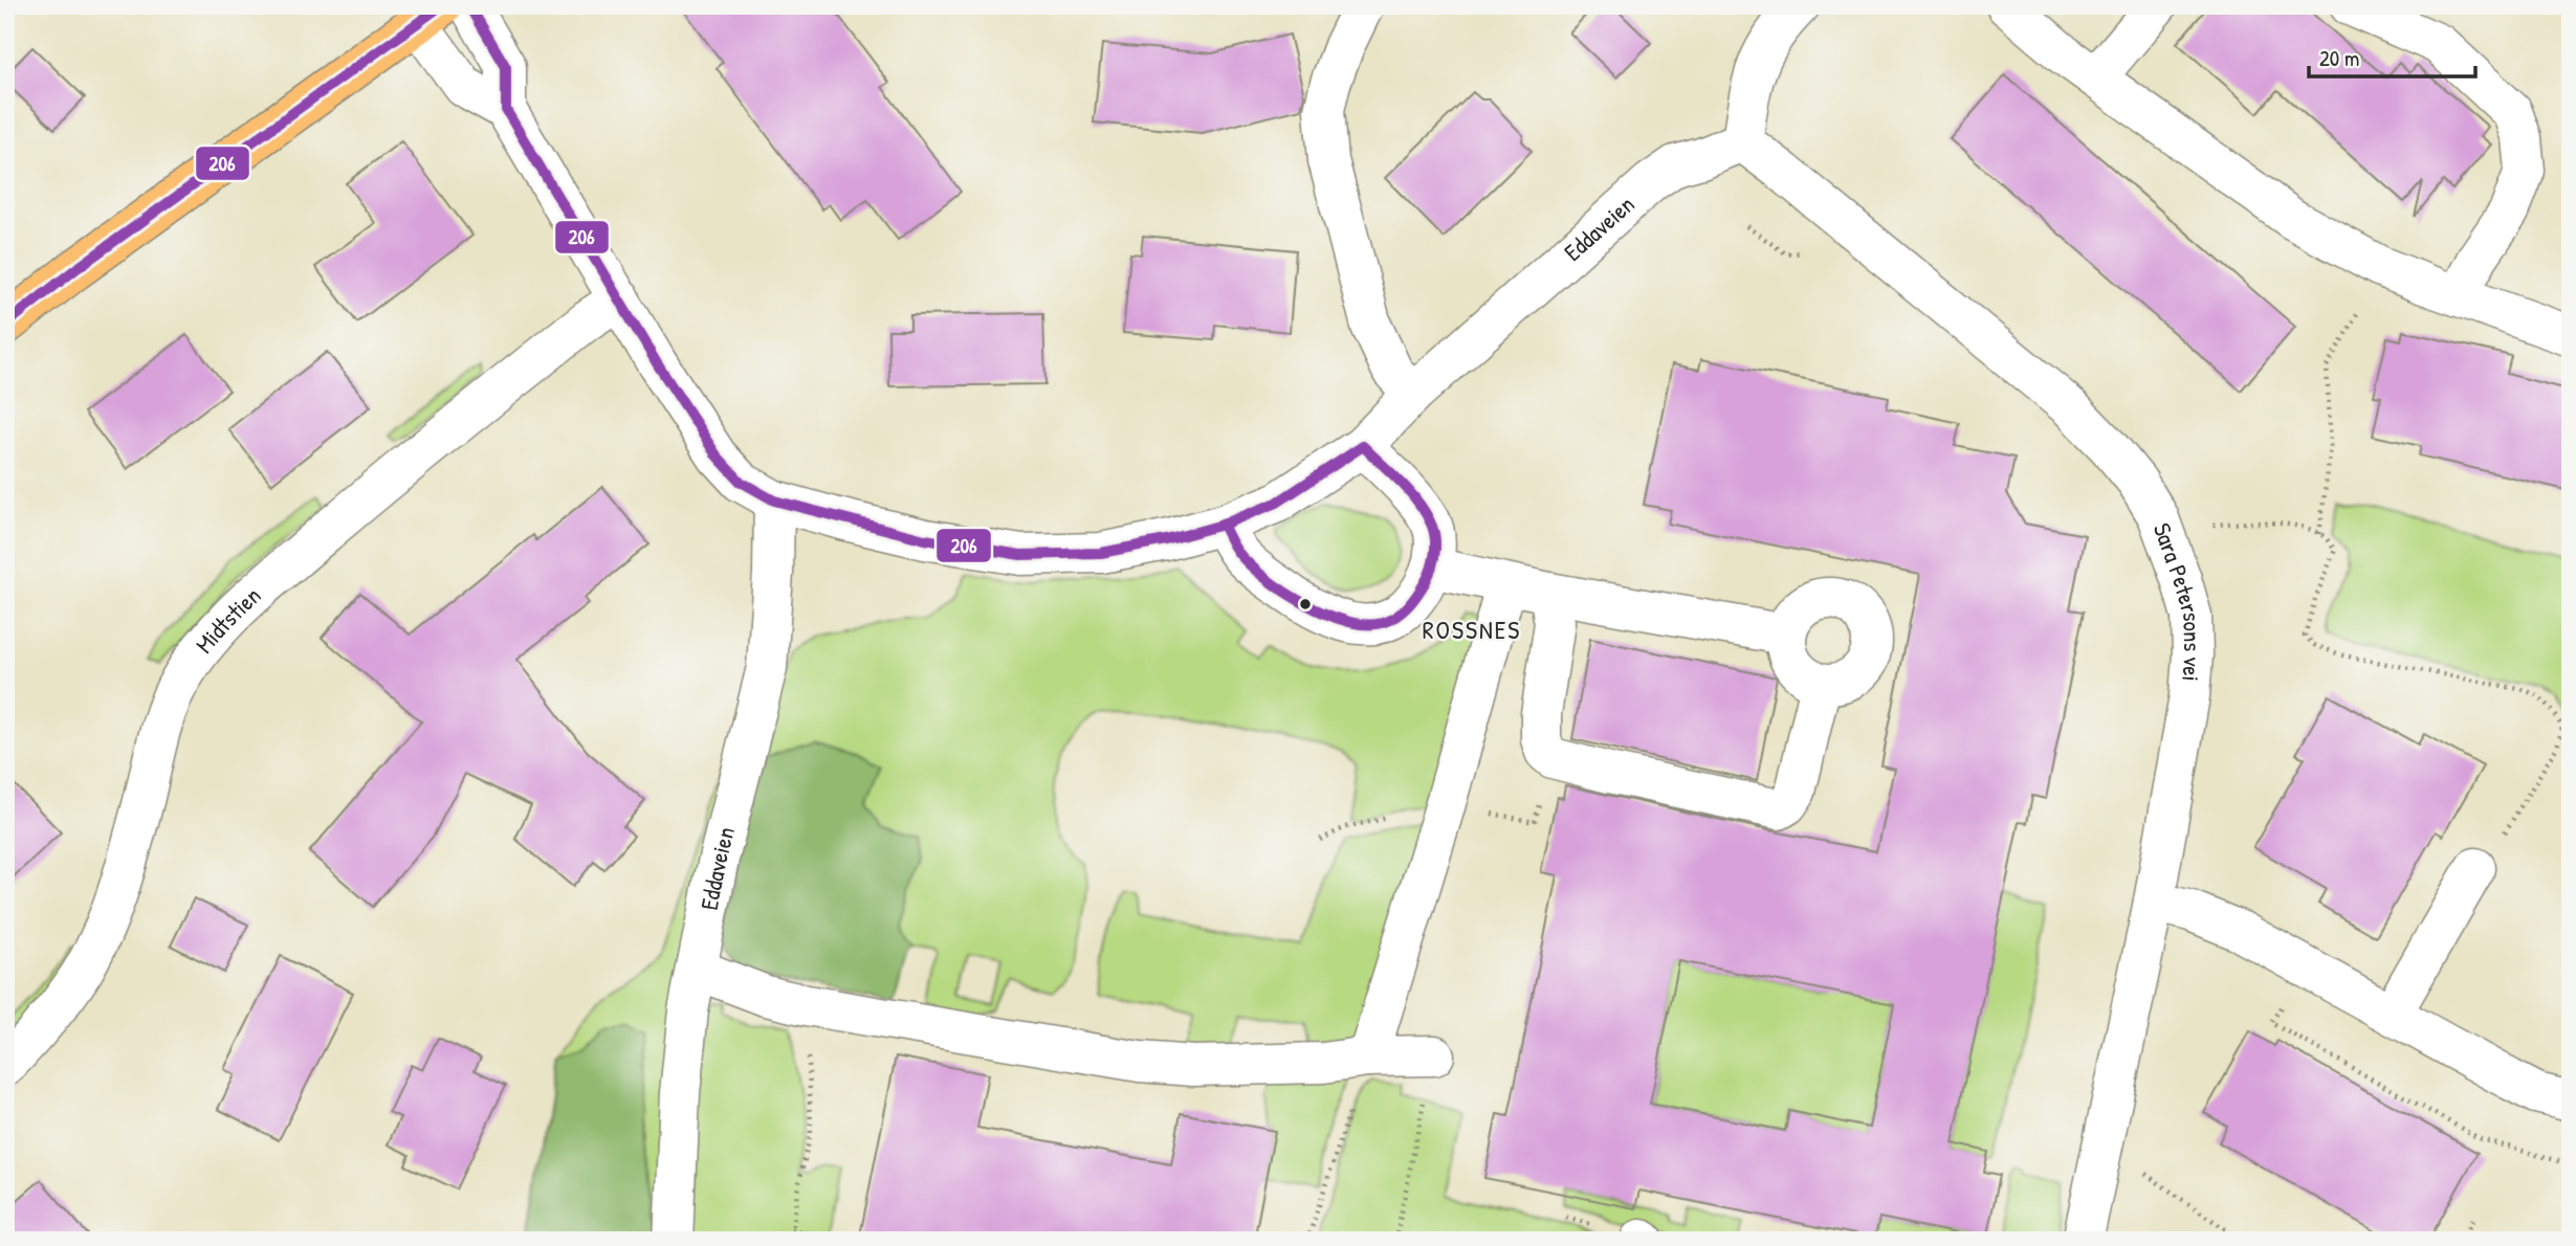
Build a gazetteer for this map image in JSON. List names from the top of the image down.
{
  "streets": {
    "street": ["Eddaveien", "Sara Petersons vei", "Midtstien"]
  },
  "crossings": [
    ["Eddaveien", "Sara Petersons vei"],
    ["Eddaveien", "Midtstien"]
  ],
  "districts": ["ROSSNES"],
  "lines": ["transit line 206"],
  "scale_bar": "20 m"
}
